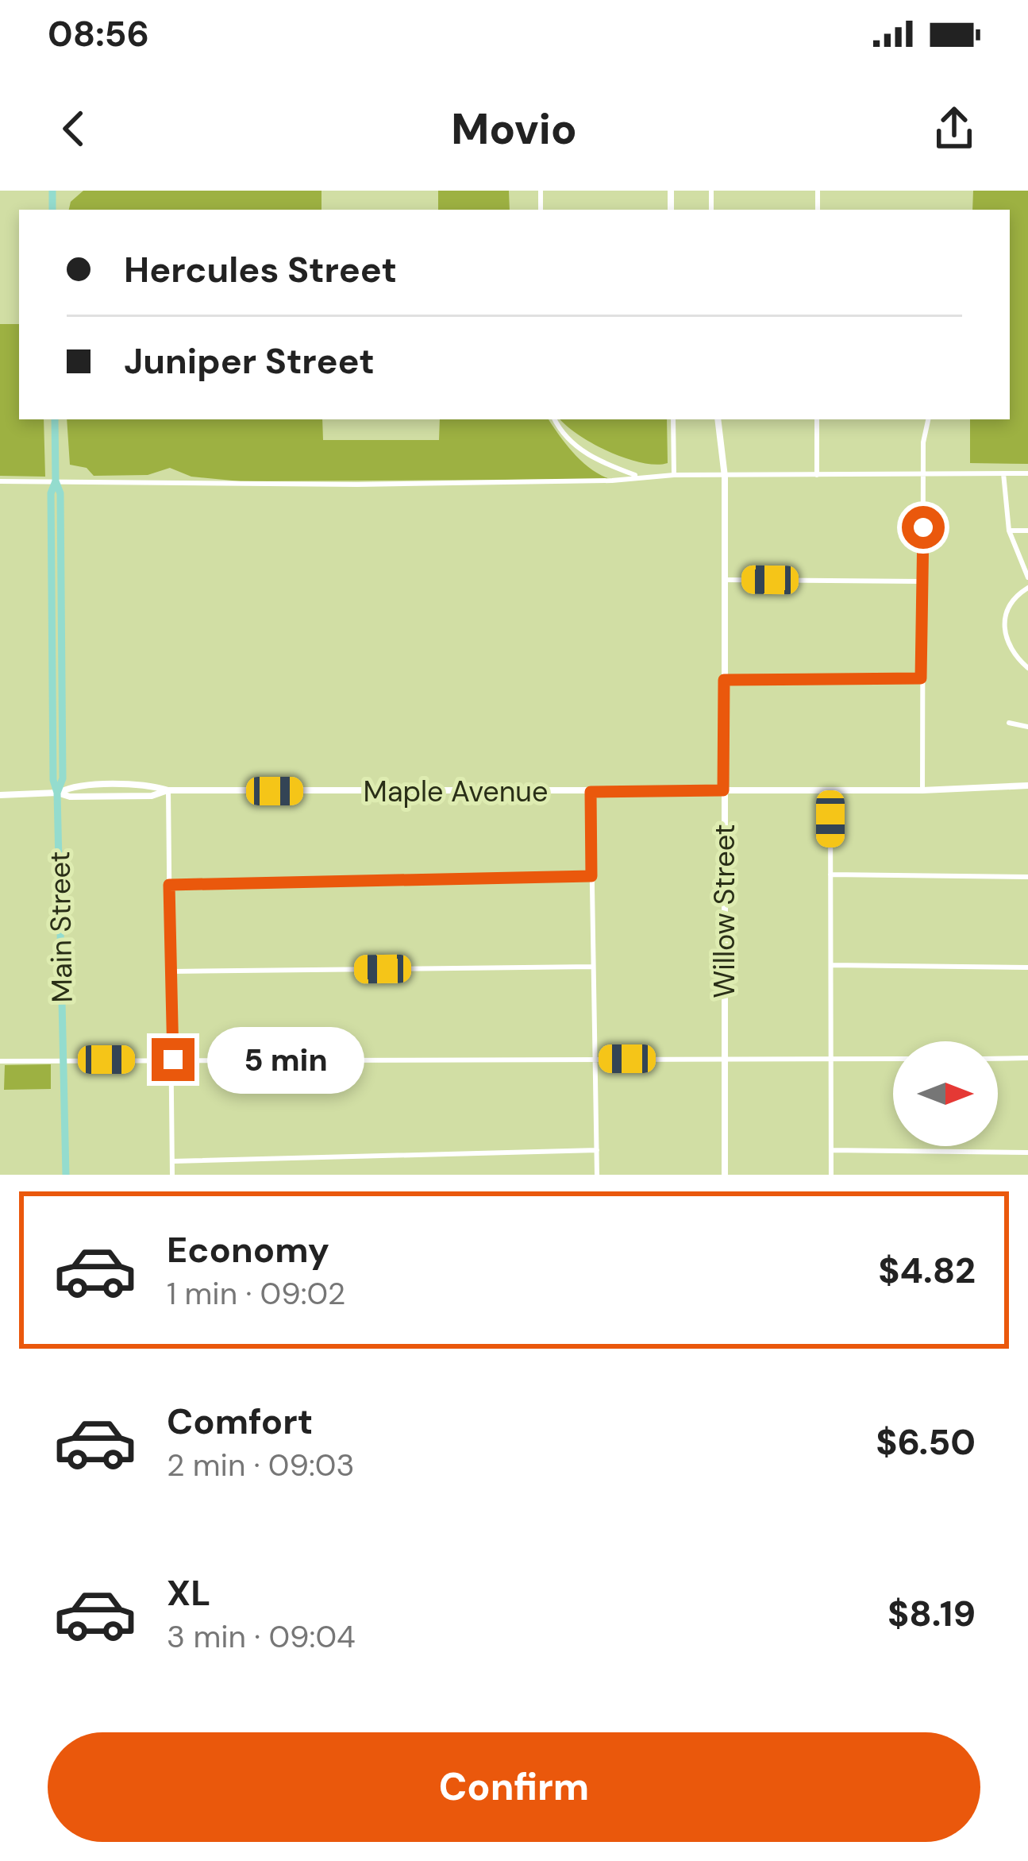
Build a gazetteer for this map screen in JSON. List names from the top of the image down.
{
  "streets": {
    "main road": ["Main Street"],
    "street": ["Maple Avenue", "Willow Street"]
  },
  "crossings": [
    ["Maple Avenue", "Willow Street"],
    ["Maple Avenue", "Main Street"]
  ],
  "north": "right",
  "page": {
    "status": "08:56",
    "header": "Movio",
    "banner": ["Hercules Street", "Juniper Street"],
    "bubble": "5 min",
    "list": [
      {
        "name": "Economy",
        "note": "1 min · 09:02",
        "value": "$4.82"
      },
      {
        "name": "Comfort",
        "note": "2 min · 09:03",
        "value": "$6.50"
      },
      {
        "name": "XL",
        "note": "3 min · 09:04",
        "value": "$8.19"
      }
    ],
    "buttons": "Confirm"
  }
}
